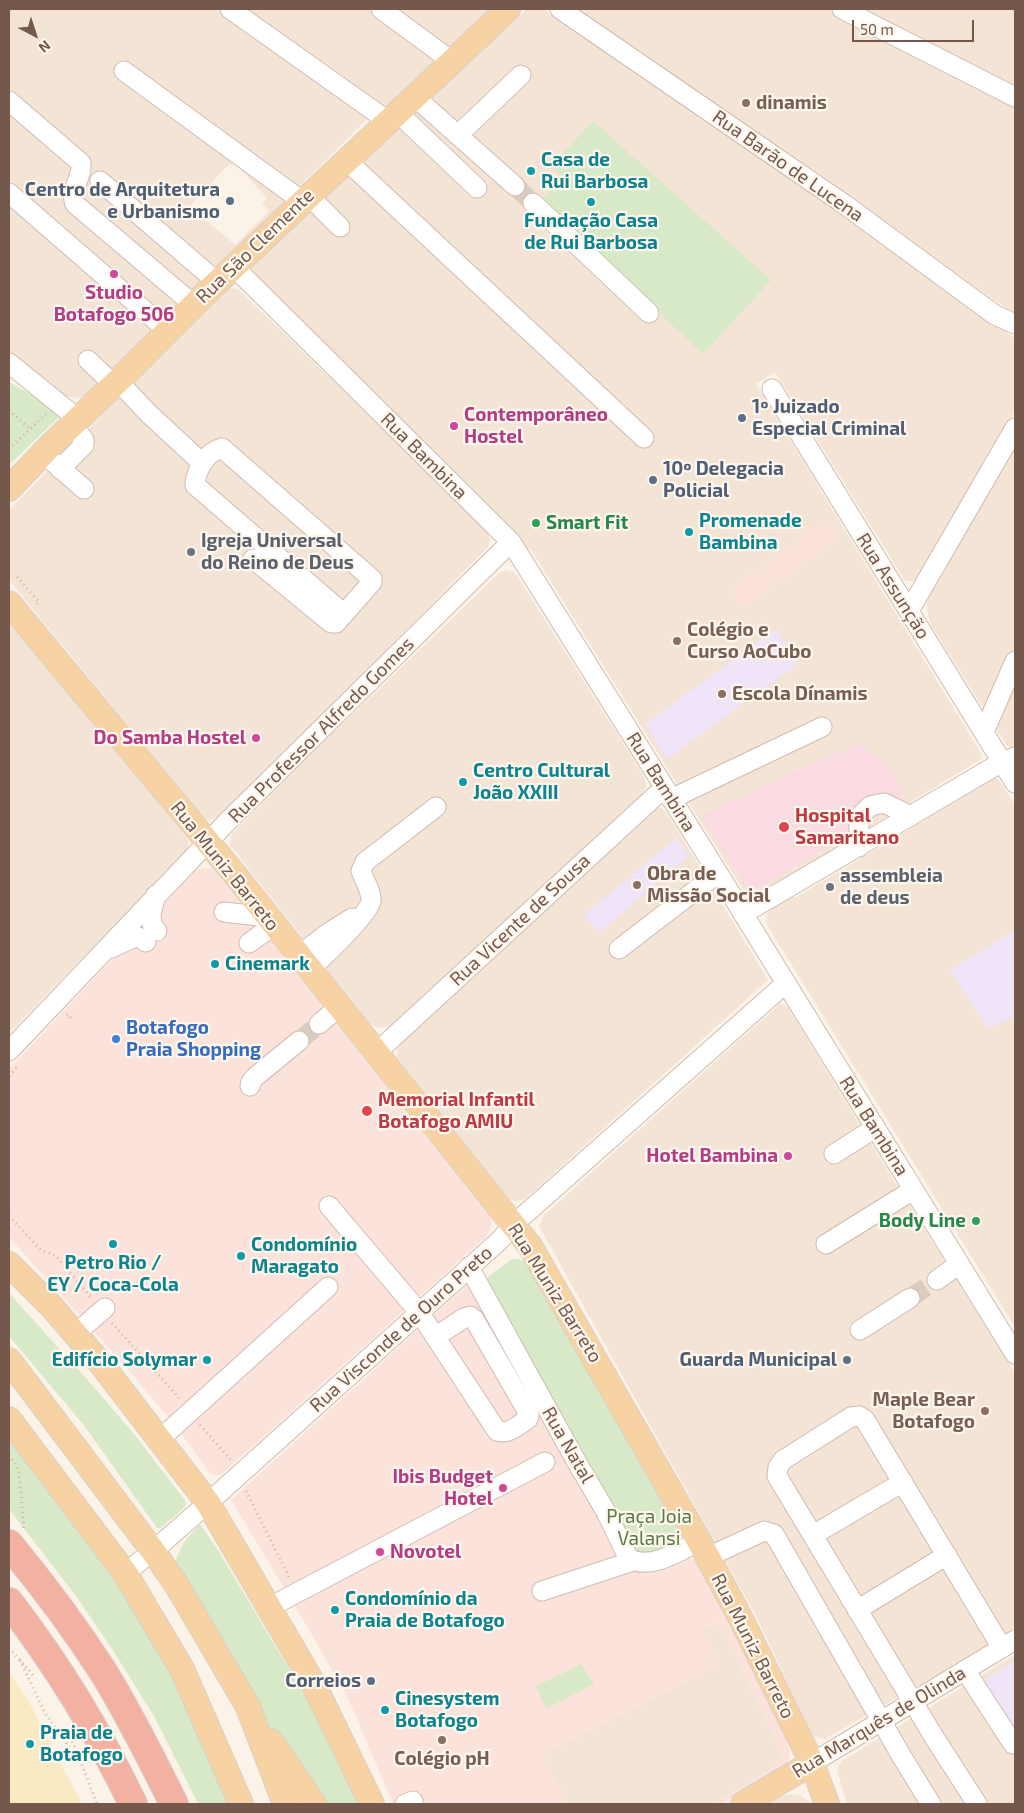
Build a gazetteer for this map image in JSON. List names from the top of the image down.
{
  "streets": {
    "main road": ["Rua São Clemente", "Rua Muniz Barreto", "Rua Marquês de Olinda"],
    "street": [
      "Rua Barão de Lucena",
      "Rua Bambina",
      "Rua Assunção",
      "Rua Professor Alfredo Gomes",
      "Rua Vicente de Sousa",
      "Rua Visconde de Ouro Preto",
      "Rua Natal"
    ]
  },
  "crossings": [
    ["Rua São Clemente", "Rua Bambina"],
    ["Rua Bambina", "Rua Professor Alfredo Gomes"],
    ["Rua Bambina", "Rua Vicente de Sousa"],
    ["Rua Bambina", "Rua Visconde de Ouro Preto"],
    ["Rua Professor Alfredo Gomes", "Rua Muniz Barreto"],
    ["Rua Muniz Barreto", "Rua Vicente de Sousa"],
    ["Rua Muniz Barreto", "Rua Visconde de Ouro Preto"],
    ["Rua Muniz Barreto", "Rua Marquês de Olinda"],
    ["Rua Visconde de Ouro Preto", "Rua Natal"]
  ],
  "parks": ["Praça Joia Valansi"],
  "places": [
    "dinamis",
    "Casa de Rui Barbosa",
    "Centro de Arquitetura e Urbanismo",
    "Fundação Casa de Rui Barbosa",
    "Studio Botafogo 506",
    "1º Juizado Especial Criminal",
    "Contemporâneo Hostel",
    "10º Delegacia Policial",
    "Smart Fit",
    "Promenade Bambina",
    "Igreja Universal do Reino de Deus",
    "Colégio e Curso AoCubo",
    "Escola Dínamis",
    "Do Samba Hostel",
    "Centro Cultural João XXIII",
    "Hospital Samaritano",
    "Obra de Missão Social",
    "assembleia de deus",
    "Cinemark",
    "Botafogo Praia Shopping",
    "Memorial Infantil Botafogo AMIU",
    "Hotel Bambina",
    "Body Line",
    "Petro Rio / EY / Coca-Cola",
    "Condomínio Maragato",
    "Edifício Solymar",
    "Guarda Municipal",
    "Maple Bear Botafogo",
    "Ibis Budget Hotel",
    "Novotel",
    "Condomínio da Praia de Botafogo",
    "Correios",
    "Cinesystem Botafogo",
    "Colégio pH",
    "Praia de Botafogo"
  ],
  "scale_bar": "50 m",
  "north": "bottom right"
}
